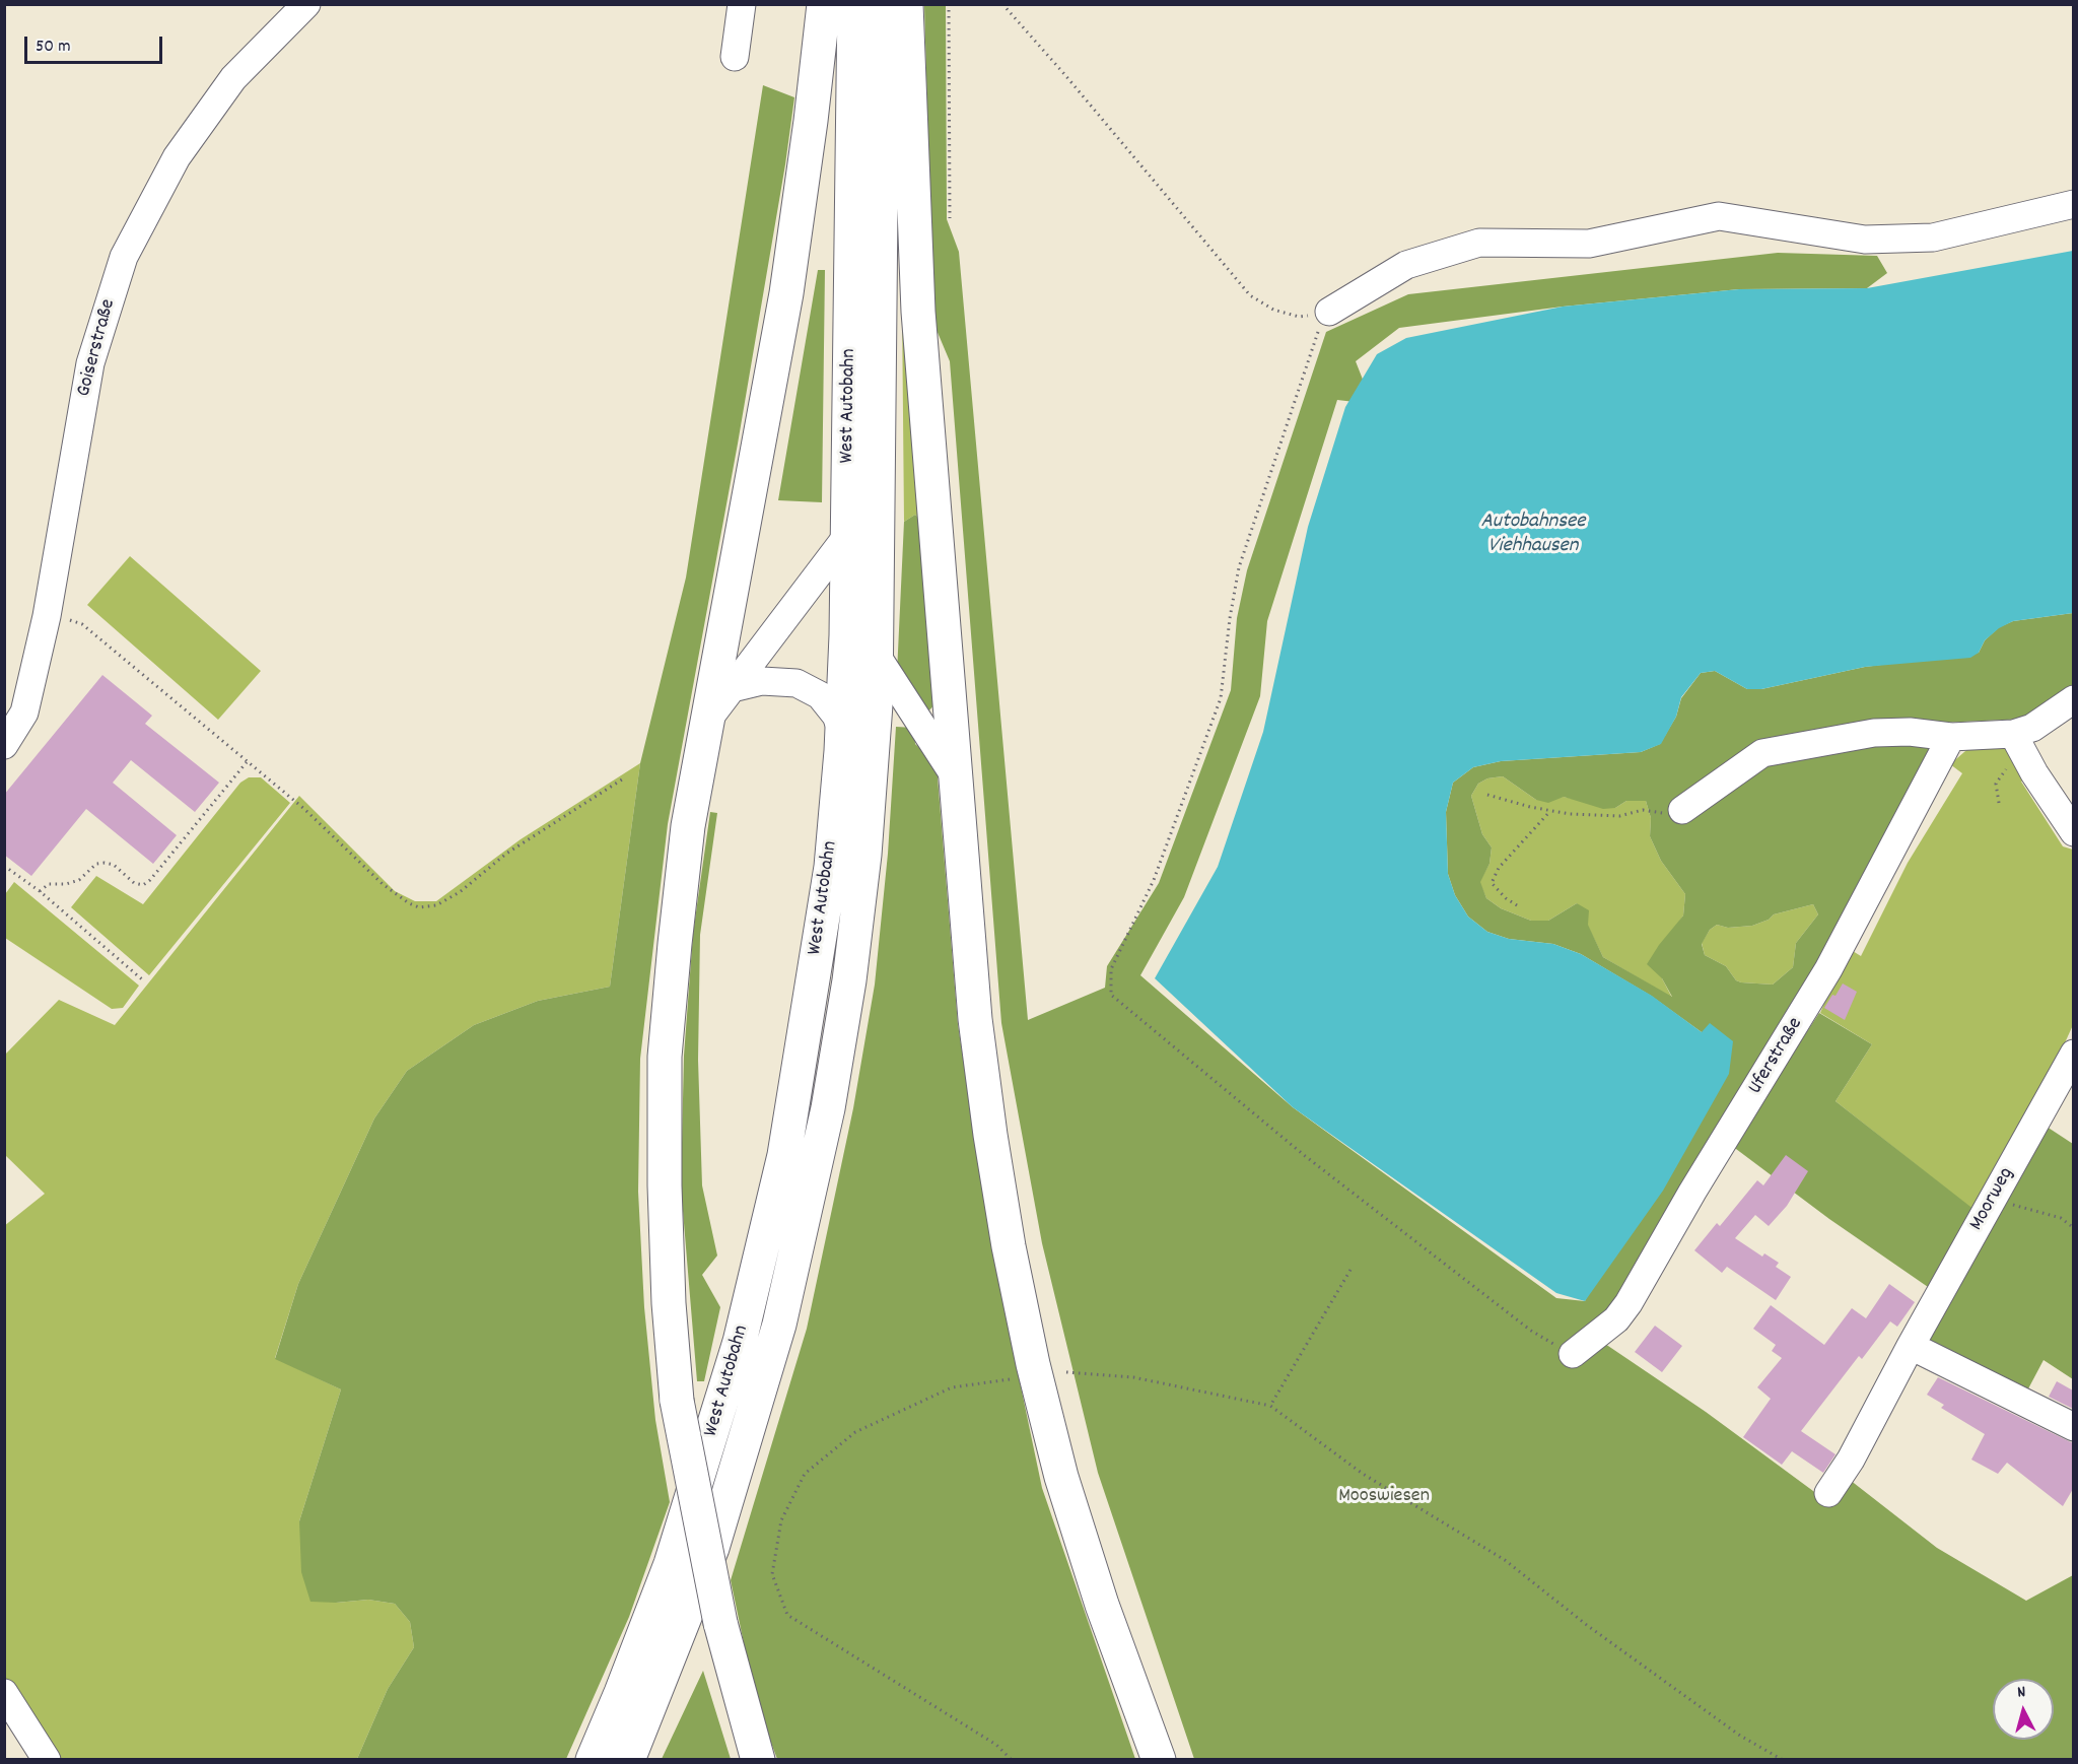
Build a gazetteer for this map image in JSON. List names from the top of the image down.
{
  "streets": {
    "highway": ["West Autobahn"],
    "street": ["Goiserstraße", "Uferstraße", "Moorweg"]
  },
  "water": ["Autobahnsee Viehhausen"],
  "parks": ["Mooswiesen"],
  "scale_bar": "50 m",
  "north": "top"
}
